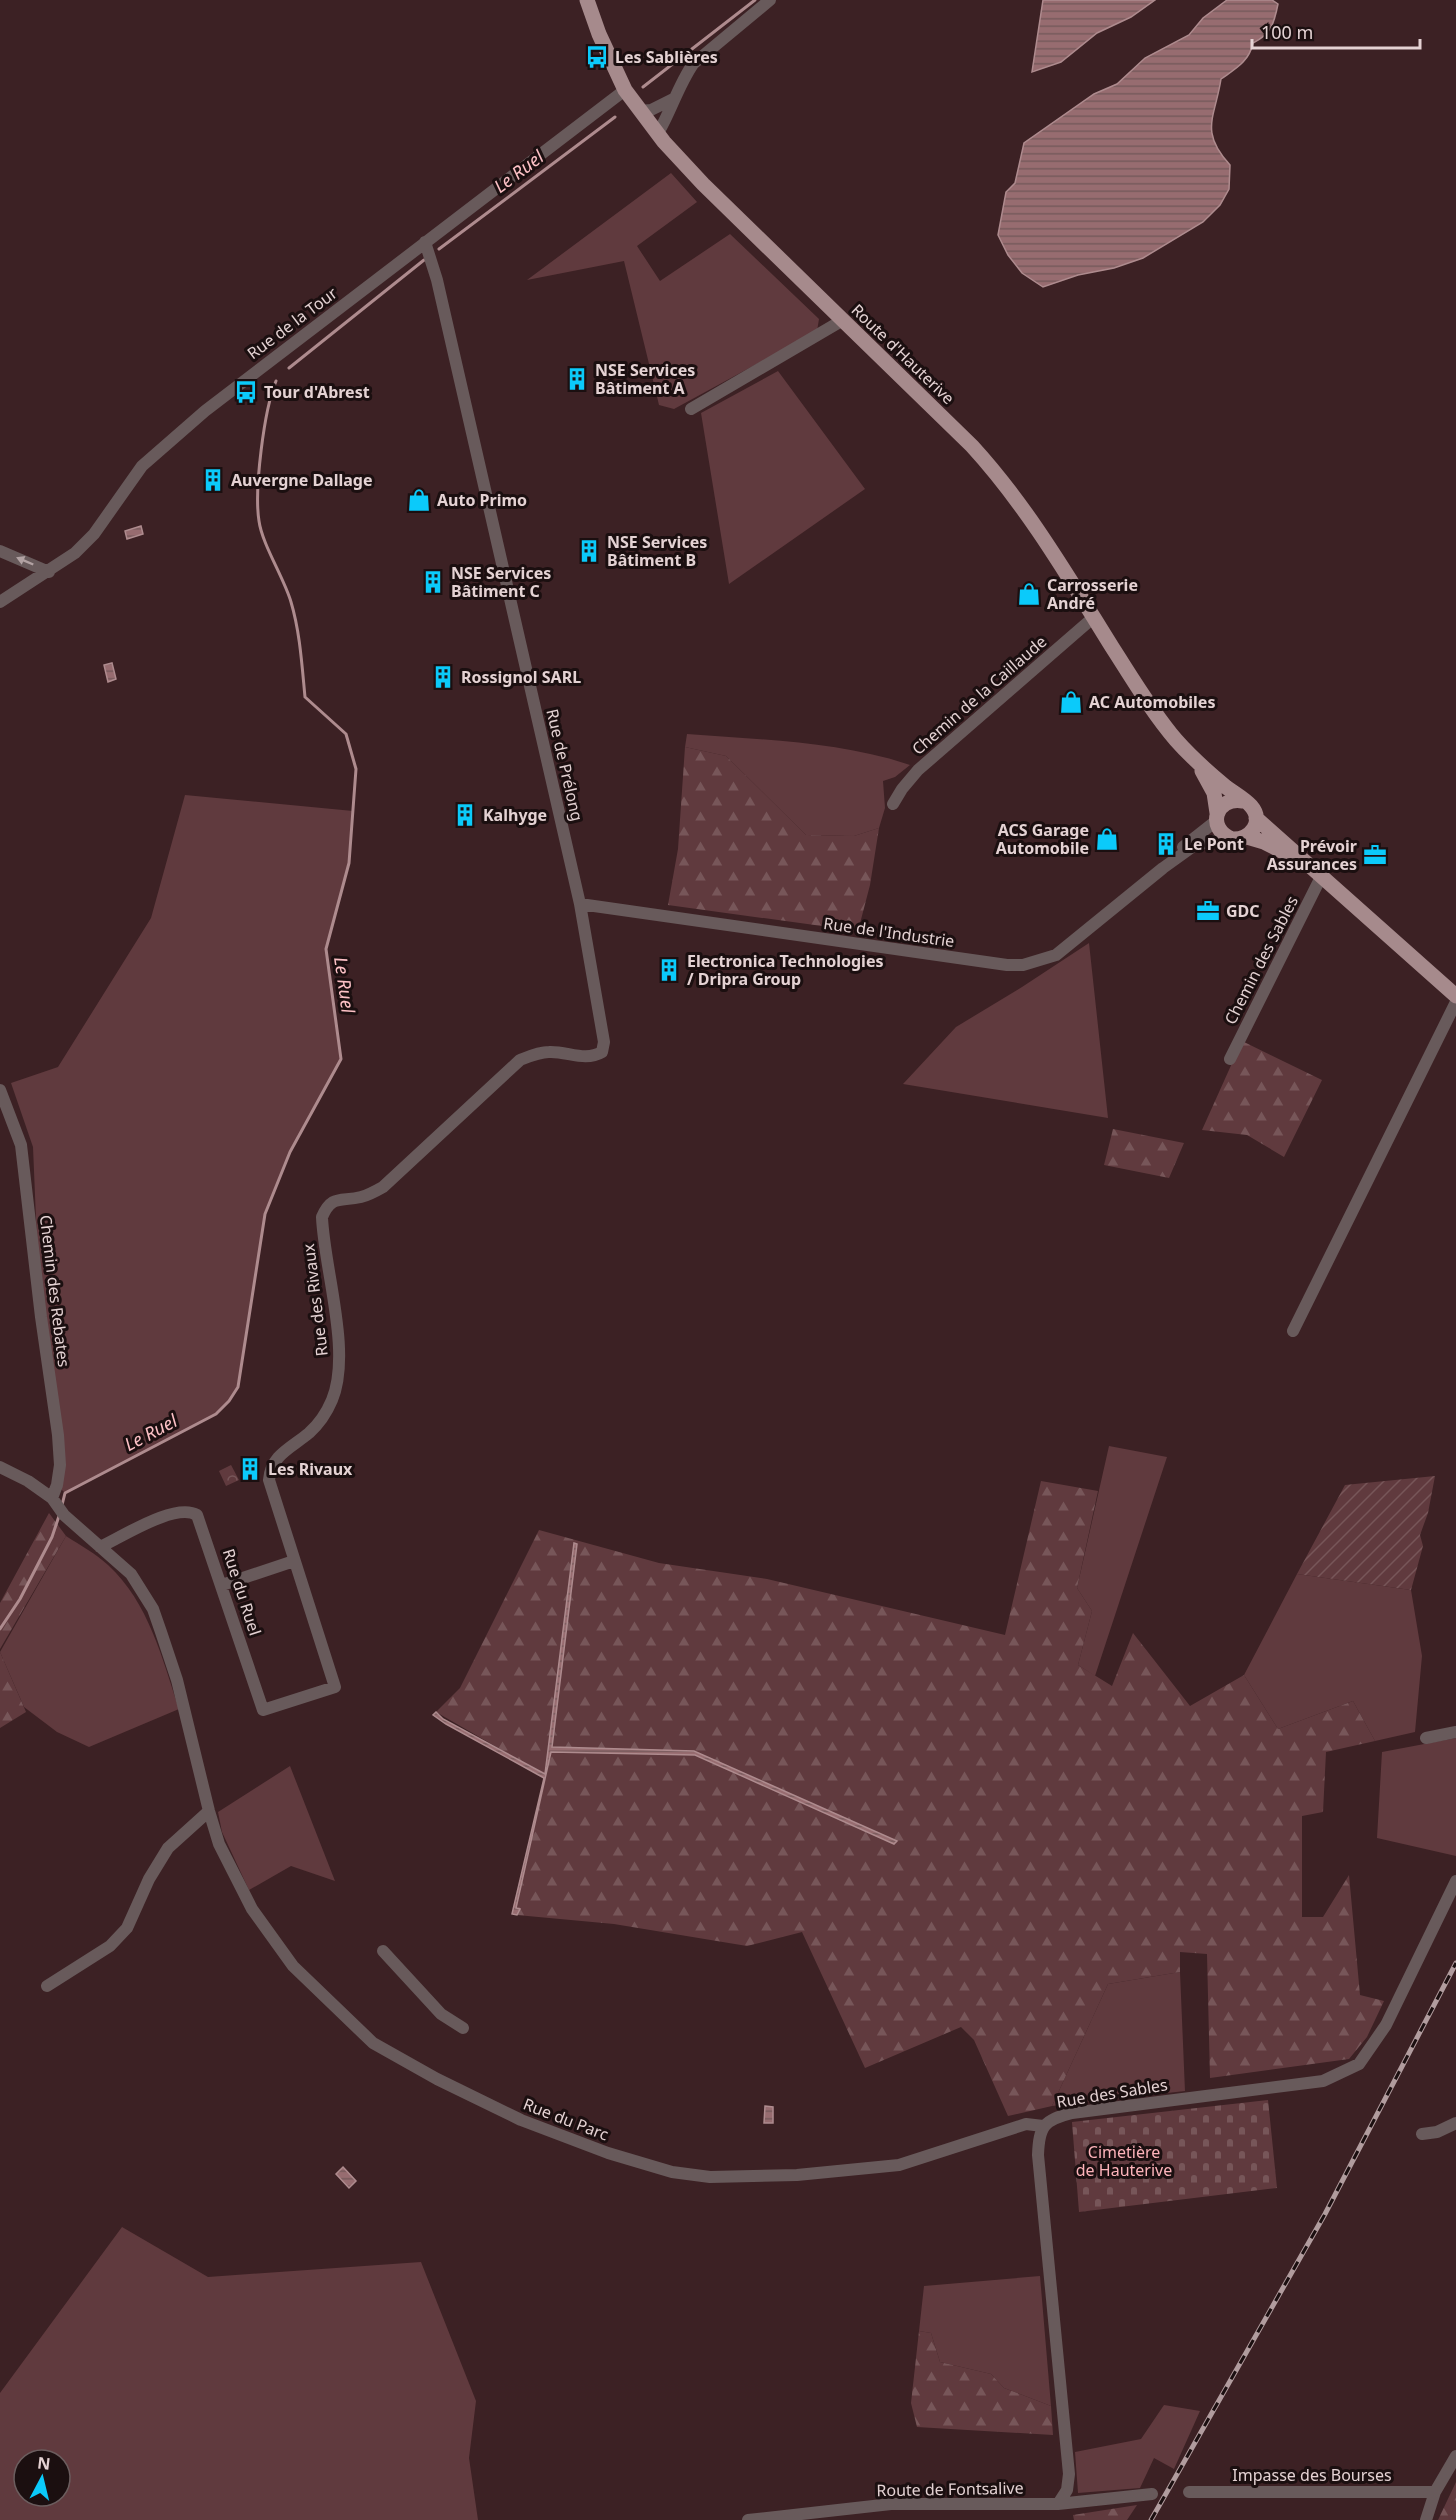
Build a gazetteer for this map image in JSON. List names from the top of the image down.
{
  "streets": {
    "main road": ["Route d'Hauterive"],
    "street": [
      "Rue de la Tour",
      "Chemin de la Caillaude",
      "Rue de Prélong",
      "Rue de l'Industrie",
      "Chemin des Sables",
      "Chemin des Rebates",
      "Rue des Rivaux",
      "Rue du Ruel",
      "Rue des Sables",
      "Rue du Parc",
      "Impasse des Bourses",
      "Route de Fontsalive"
    ]
  },
  "crossings": [
    ["Rue de la Tour", "Route d'Hauterive"],
    ["Rue de la Tour", "Rue de Prélong"],
    ["Route d'Hauterive", "Chemin de la Caillaude"],
    ["Route d'Hauterive", "Rue de l'Industrie"],
    ["Rue de Prélong", "Rue de l'Industrie"],
    ["Rue de Prélong", "Rue des Rivaux"],
    ["Rue des Rivaux", "Rue du Ruel"],
    ["Rue des Sables", "Rue du Parc"],
    ["Rue des Sables", "Route de Fontsalive"]
  ],
  "water": ["Le Ruel"],
  "parks": ["Cimetière de Hauterive"],
  "places": {
    "bus stop": ["Les Sablières", "Tour d'Abrest"],
    "building": [
      "NSE Services Bâtiment A",
      "Auvergne Dallage",
      "NSE Services Bâtiment B",
      "NSE Services Bâtiment C",
      "Rossignol SARL",
      "Kalhyge",
      "Le Pont",
      "Electronica Technologies / Dripra Group",
      "Les Rivaux"
    ],
    "shop": [
      "Auto Primo",
      "Carrosserie André",
      "AC Automobiles",
      "ACS Garage Automobile"
    ],
    "office": ["Prévoir Assurances", "GDC"]
  },
  "scale_bar": "100 m",
  "north": "top"
}
